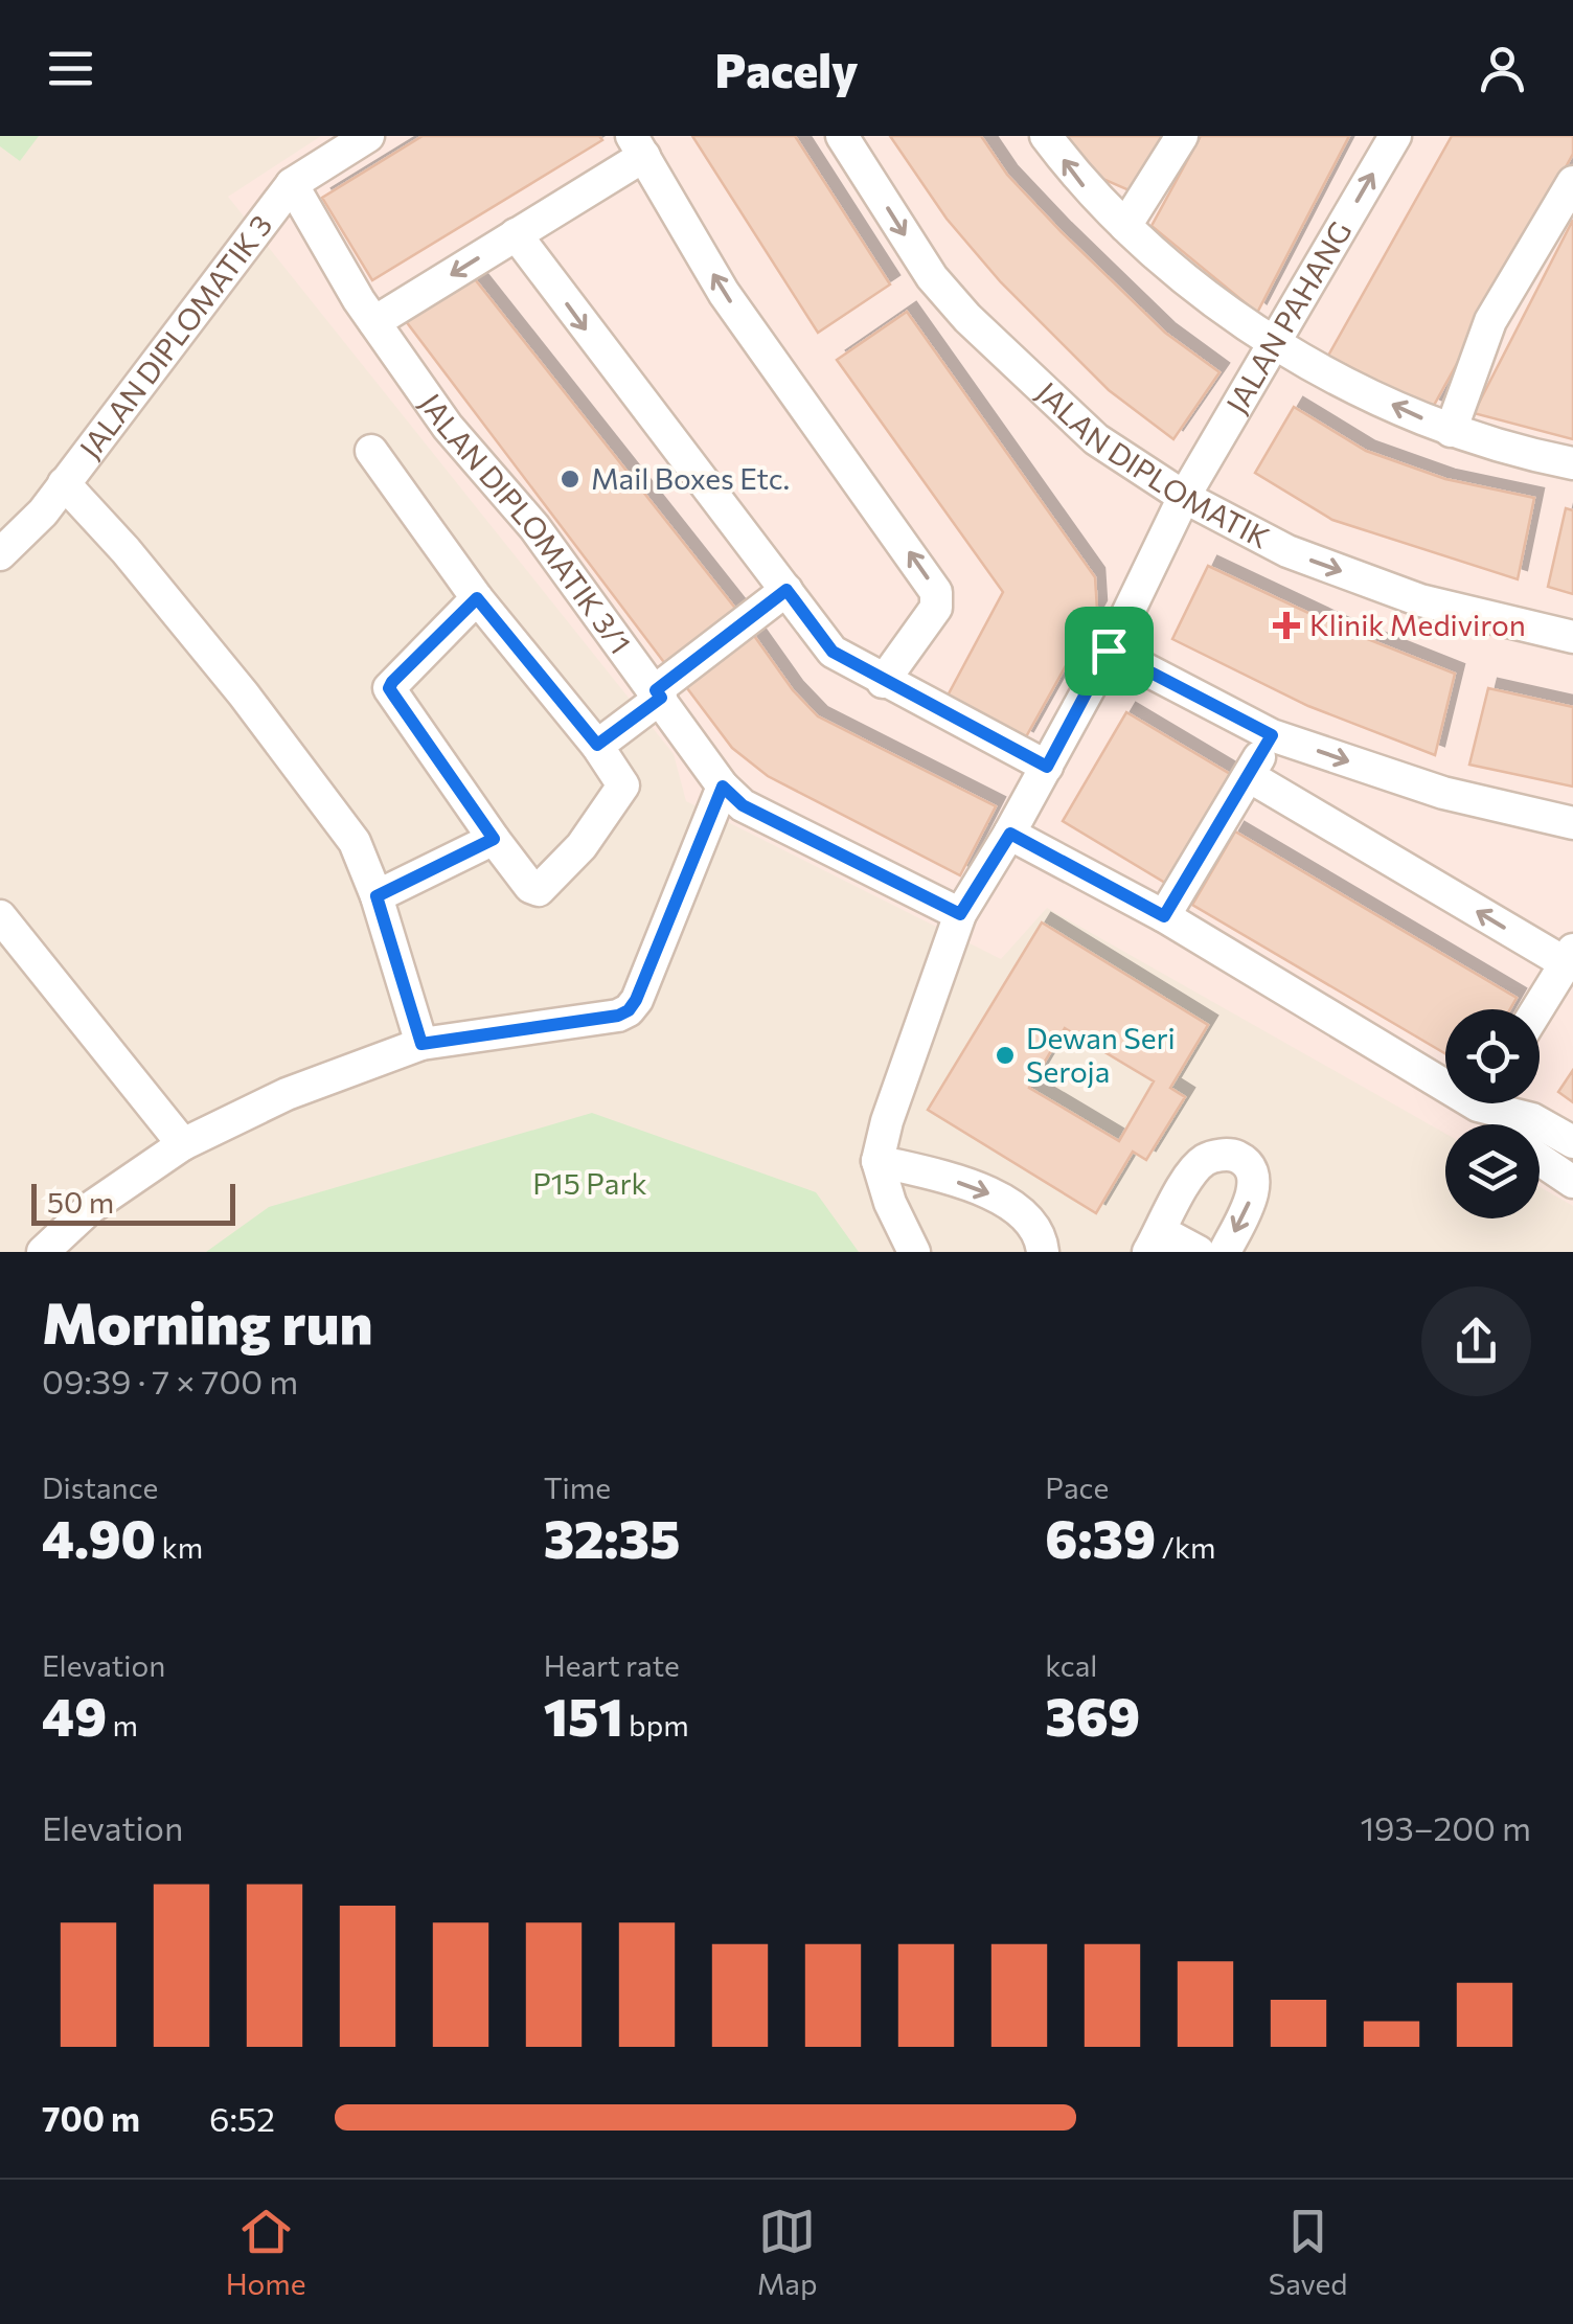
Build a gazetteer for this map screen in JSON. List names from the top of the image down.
{
  "streets": {
    "street": [
      "JALAN PAHANG",
      "JALAN DIPLOMATIK 3",
      "JALAN DIPLOMATIK",
      "JALAN DIPLOMATIK 3/1"
    ]
  },
  "crossings": [
    ["JALAN PAHANG", "JALAN DIPLOMATIK"],
    ["JALAN PAHANG", "JALAN DIPLOMATIK 3/1"],
    ["JALAN DIPLOMATIK 3", "JALAN DIPLOMATIK 3/1"]
  ],
  "parks": ["P15 Park"],
  "places": {
    "other": ["Mail Boxes Etc.", "Dewan Seri Seroja"],
    "health": ["Klinik Mediviron"]
  },
  "scale_bar": "50 m",
  "page": {
    "header": "Pacely",
    "scale": "50 m",
    "heading": ["Morning run", "09:39 · 7 × 700 m"],
    "stats": [
      ["Distance", "4.90 km"],
      ["Time", "32:35"],
      ["Pace", "6:39 /km"],
      ["Elevation", "49 m"],
      ["Heart rate", "151 bpm"],
      ["kcal", "369"]
    ],
    "chart": ["Elevation", "193–200 m"],
    "list": [
      {
        "name": "700 m",
        "note": "6:52"
      }
    ],
    "tabs": ["Home", "Map", "Saved"]
  }
}
